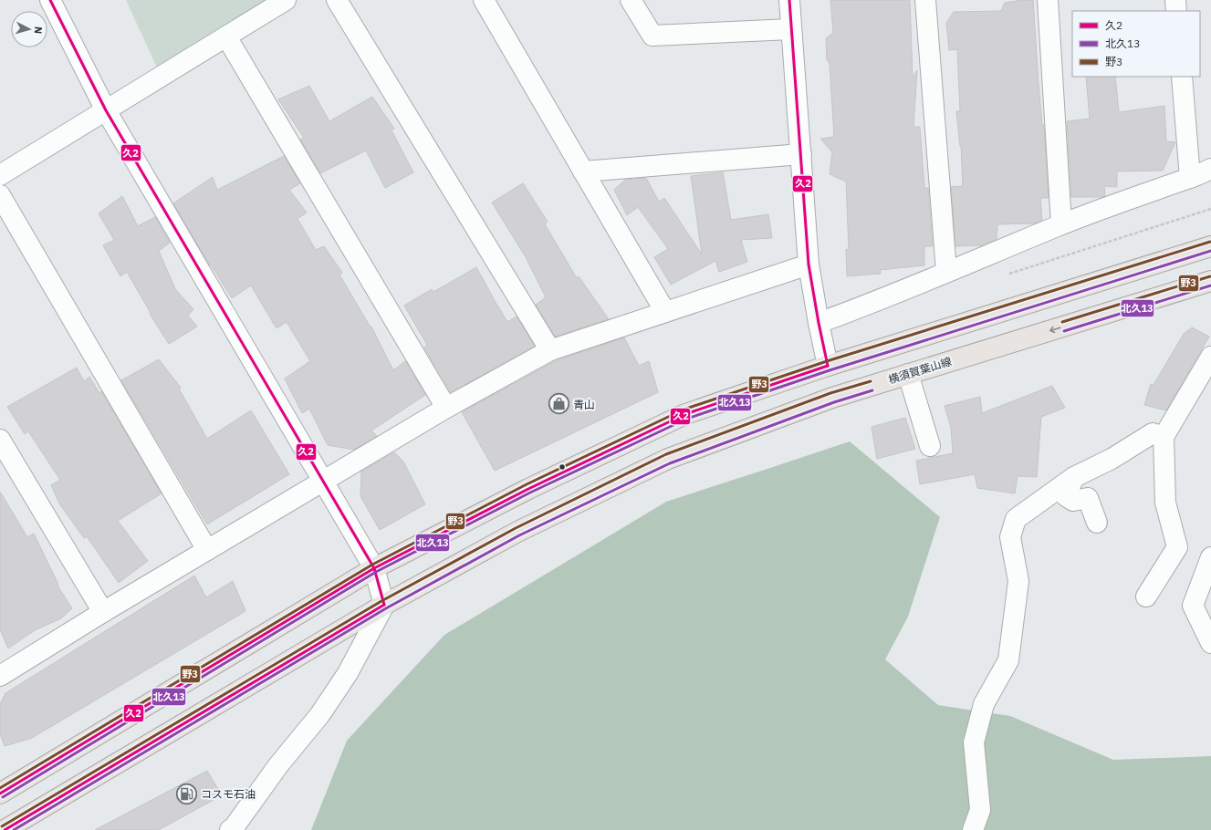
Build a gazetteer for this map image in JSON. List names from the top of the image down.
{
  "streets": {
    "main road": ["横須賀葉山線"]
  },
  "places": {
    "shop": ["青山"],
    "fuel station": ["コスモ石油"]
  },
  "lines": ["transit line 久2", "transit line 野3", "transit line 北久13"],
  "legend": ["久2", "北久13", "野3"],
  "north": "right"
}
